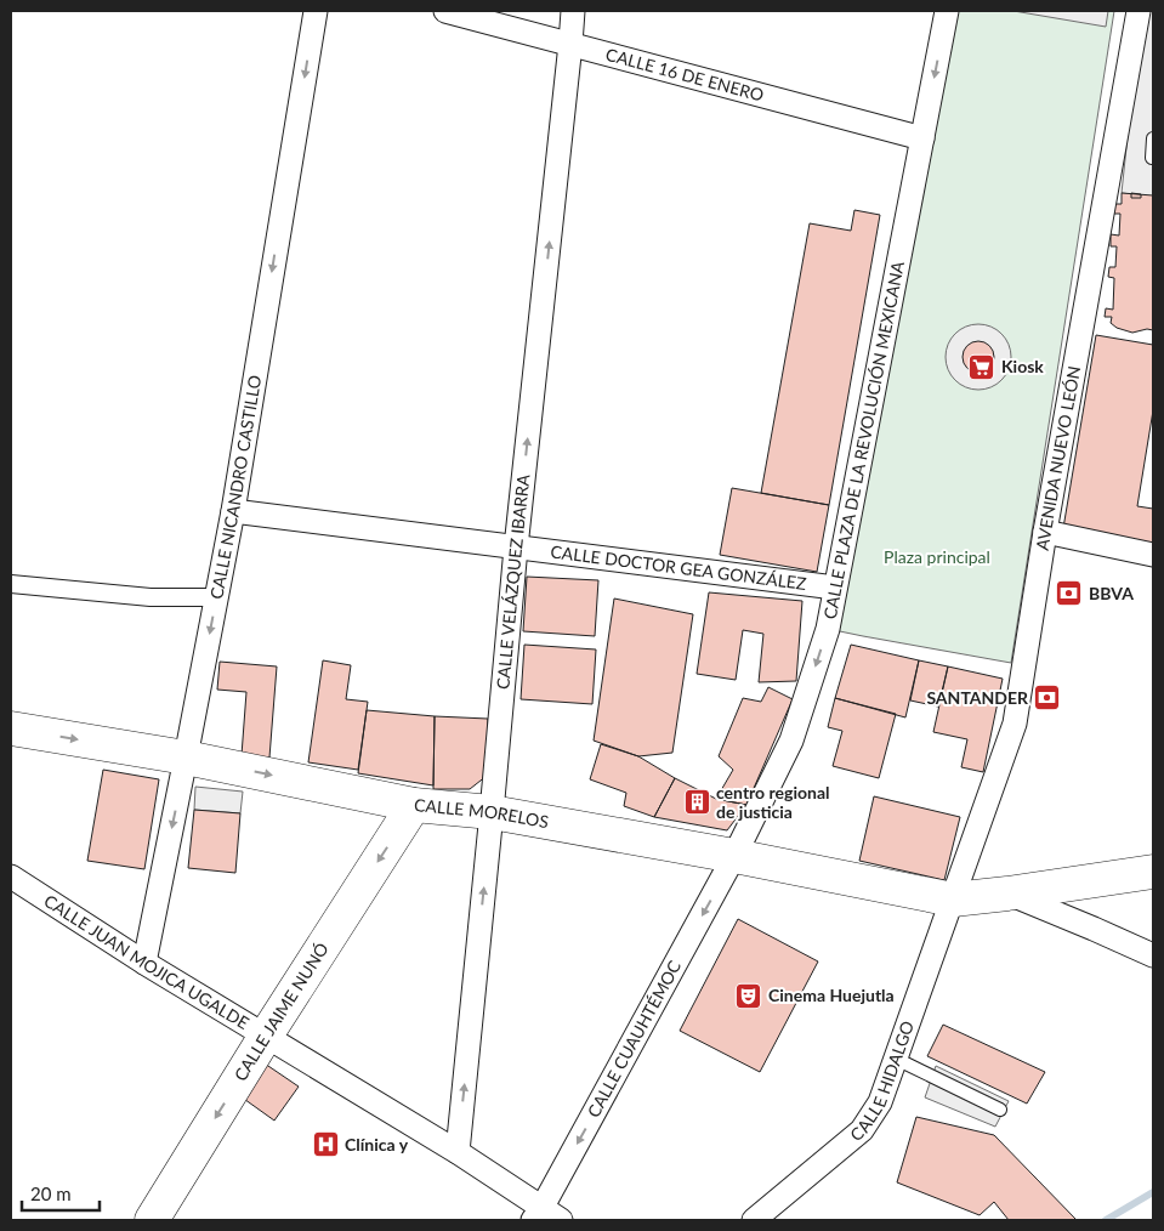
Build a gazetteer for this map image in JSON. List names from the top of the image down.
{
  "streets": {
    "main road": ["CALLE MORELOS", "CALLE JAIME NUNÓ"],
    "street": [
      "CALLE 16 DE ENERO",
      "CALLE PLAZA DE LA REVOLUCIÓN MEXICANA",
      "AVENIDA NUEVO LEÓN",
      "CALLE NICANDRO CASTILLO",
      "CALLE DOCTOR GEA GONZÁLEZ",
      "CALLE VELÁZQUEZ IBARRA",
      "CALLE JUAN MOJICA UGALDE",
      "CALLE CUAUHTÉMOC",
      "CALLE HIDALGO"
    ]
  },
  "crossings": [
    ["CALLE 16 DE ENERO", "CALLE PLAZA DE LA REVOLUCIÓN MEXICANA"],
    ["CALLE 16 DE ENERO", "CALLE VELÁZQUEZ IBARRA"],
    ["CALLE PLAZA DE LA REVOLUCIÓN MEXICANA", "CALLE DOCTOR GEA GONZÁLEZ"],
    ["CALLE PLAZA DE LA REVOLUCIÓN MEXICANA", "CALLE MORELOS"],
    ["CALLE PLAZA DE LA REVOLUCIÓN MEXICANA", "CALLE CUAUHTÉMOC"],
    ["AVENIDA NUEVO LEÓN", "CALLE MORELOS"],
    ["AVENIDA NUEVO LEÓN", "CALLE HIDALGO"],
    ["CALLE NICANDRO CASTILLO", "CALLE DOCTOR GEA GONZÁLEZ"],
    ["CALLE NICANDRO CASTILLO", "CALLE MORELOS"],
    ["CALLE NICANDRO CASTILLO", "CALLE JUAN MOJICA UGALDE"],
    ["CALLE DOCTOR GEA GONZÁLEZ", "CALLE VELÁZQUEZ IBARRA"],
    ["CALLE VELÁZQUEZ IBARRA", "CALLE MORELOS"],
    ["CALLE VELÁZQUEZ IBARRA", "CALLE JUAN MOJICA UGALDE"],
    ["CALLE MORELOS", "CALLE JAIME NUNÓ"],
    ["CALLE MORELOS", "CALLE CUAUHTÉMOC"],
    ["CALLE MORELOS", "CALLE HIDALGO"],
    ["CALLE JUAN MOJICA UGALDE", "CALLE JAIME NUNÓ"],
    ["CALLE JUAN MOJICA UGALDE", "CALLE CUAUHTÉMOC"]
  ],
  "one_way": [
    "CALLE PLAZA DE LA REVOLUCIÓN MEXICANA",
    "CALLE NICANDRO CASTILLO",
    "CALLE VELÁZQUEZ IBARRA",
    "CALLE MORELOS",
    "CALLE JAIME NUNÓ",
    "CALLE CUAUHTÉMOC"
  ],
  "parks": ["Plaza principal"],
  "places": {
    "supermarket": ["Kiosk"],
    "bank": ["BBVA", "SANTANDER"],
    "building": ["centro regional de justicia"],
    "theatre": ["Cinema Huejutla"],
    "hospital": ["Clínica y"]
  },
  "scale_bar": "20 m"
}
